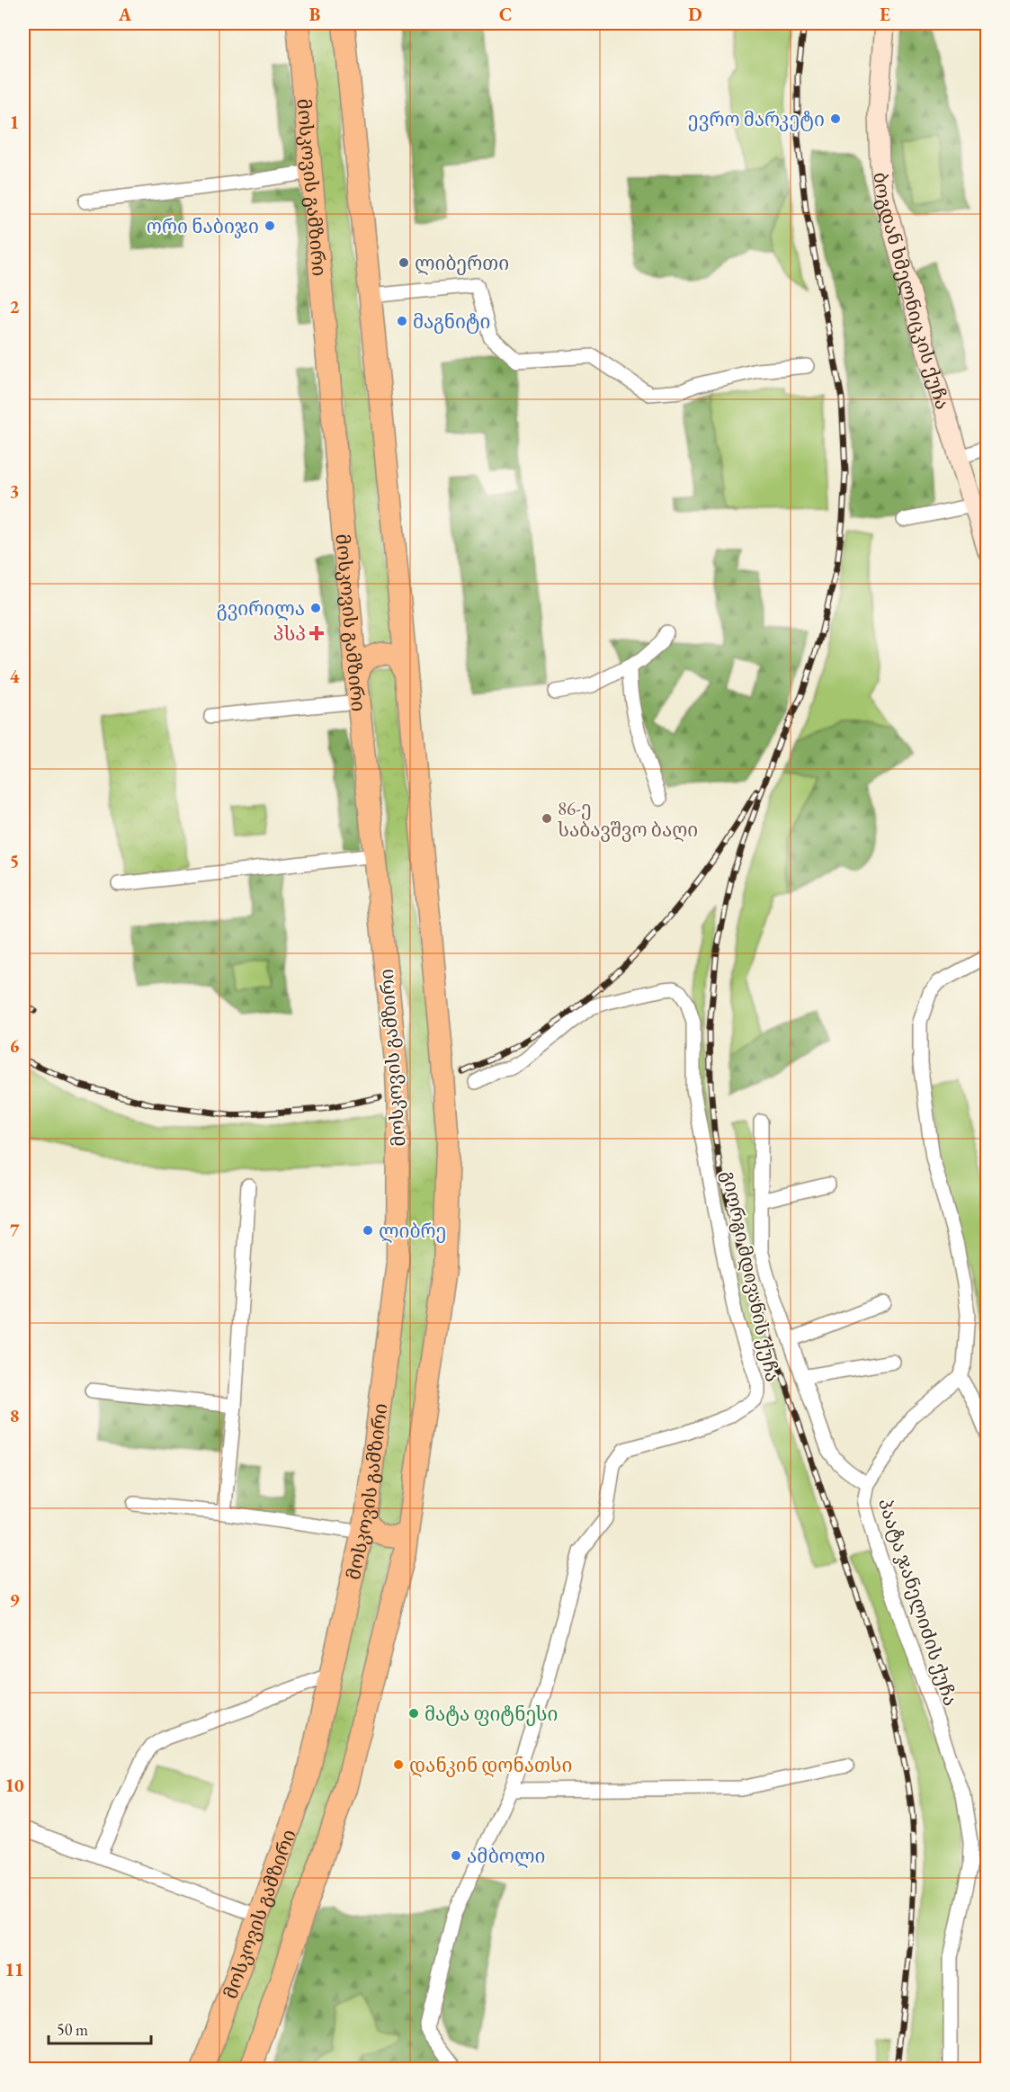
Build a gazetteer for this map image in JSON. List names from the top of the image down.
{
  "streets": {
    "main road": ["მოსკოვის გამზირი", "ბოგდან ხმელნიცკის ქუჩა"],
    "street": ["გიორგი მდივანის ქუჩა", "პაატა ჯანელიძის ქუჩა"]
  },
  "places": {
    "other": [
      "ევრო მარკეტი",
      "ორი ნაბიჯი",
      "ლიბერთი",
      "მაგნიტი",
      "გვირილა",
      "86-ე საბავშვო ბაღი",
      "ლიბრე",
      "მატა ფიტნესი",
      "დანკინ დონათსი",
      "ამბოლი"
    ],
    "health": ["პსპ"]
  },
  "scale_bar": "50 m",
  "grid": {
    "columns": [
      "A",
      "B",
      "C",
      "D",
      "E"
    ],
    "rows": [
      "1",
      "2",
      "3",
      "4",
      "5",
      "6",
      "7",
      "8",
      "9",
      "10",
      "11"
    ]
  }
}
